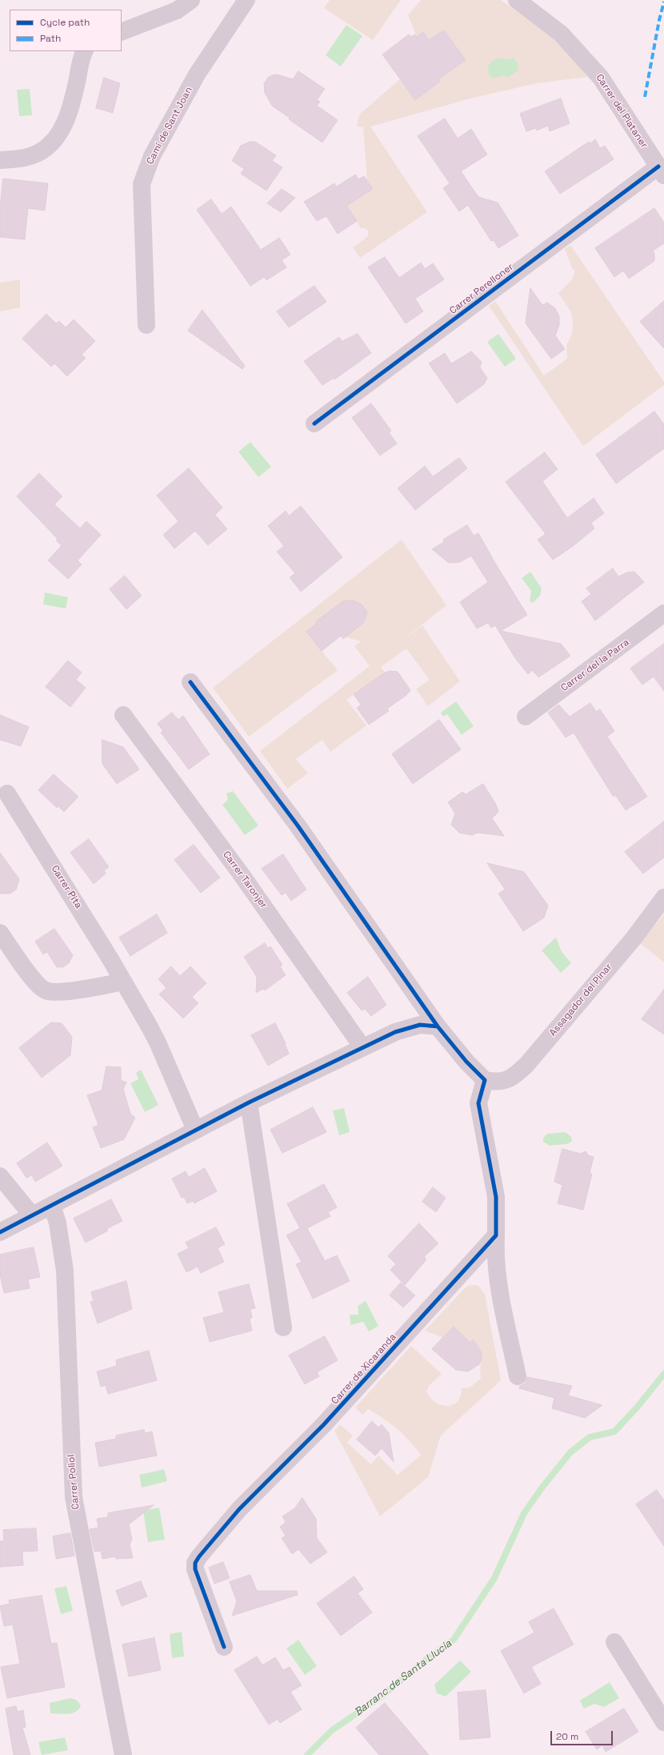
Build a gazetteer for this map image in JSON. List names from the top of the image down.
{
  "streets": {
    "street": [
      "Carrer del Plataner",
      "Camí de Sant Joan",
      "Carrer Perelloner",
      "Carrer del la Parra",
      "Carrer Taronjer",
      "Carrer Pita",
      "Assagador del Pinar",
      "Carrer de Xicaranda",
      "Carrer Poliol"
    ]
  },
  "crossings": [
    ["Carrer del Plataner", "Carrer Perelloner"]
  ],
  "water": ["Barranc de Santa Llucia"],
  "legend": ["Cycle path", "Path"],
  "scale_bar": "20 m"
}
